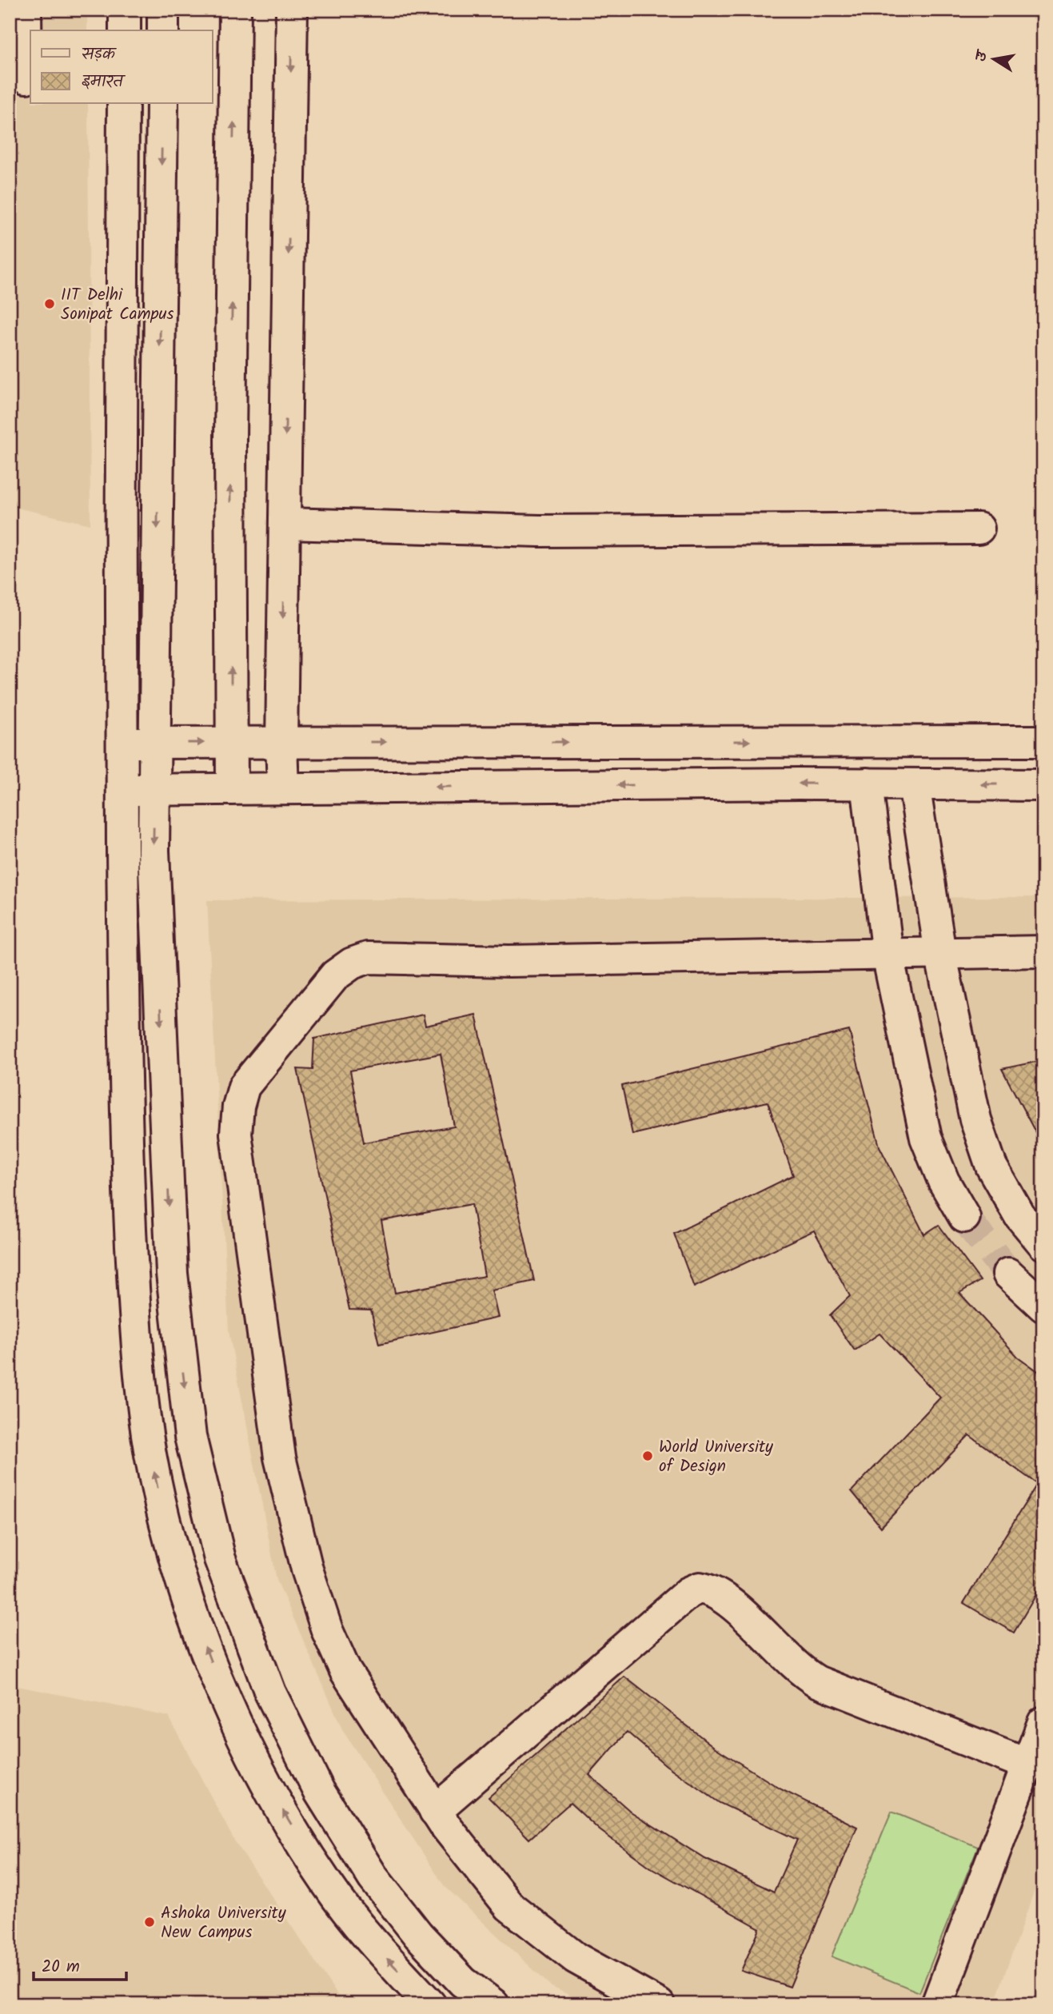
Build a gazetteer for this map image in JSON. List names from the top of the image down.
{
  "places": ["IIT Delhi Sonipat Campus", "World University of Design", "Ashoka University New Campus"],
  "legend": ["सड़क", "इमारत"],
  "scale_bar": "20 m",
  "north": "left"
}
